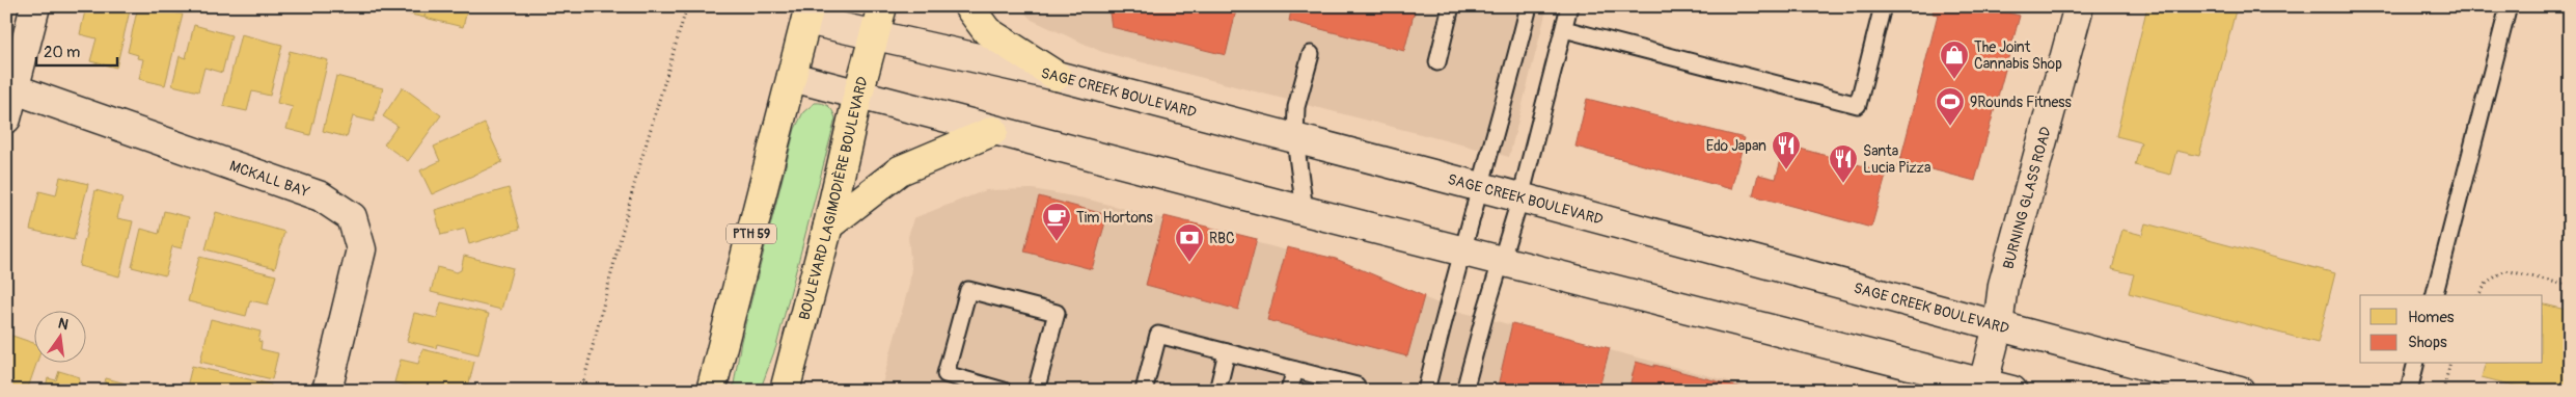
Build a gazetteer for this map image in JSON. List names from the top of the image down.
{
  "streets": {
    "main road": ["BOULEVARD LAGIMODIÈRE BOULEVARD", "PTH 59"],
    "street": ["SAGE CREEK BOULEVARD", "MCKALL BAY", "BURNING GLASS ROAD"]
  },
  "crossings": [
    ["SAGE CREEK BOULEVARD", "BURNING GLASS ROAD"],
    ["SAGE CREEK BOULEVARD", "BOULEVARD LAGIMODIÈRE BOULEVARD"],
    ["SAGE CREEK BOULEVARD", "PTH 59"]
  ],
  "places": {
    "shop": ["The Joint Cannabis Shop"],
    "sports": ["9Rounds Fitness"],
    "restaurant": ["Edo Japan", "Santa Lucia Pizza"],
    "cafe": ["Tim Hortons"],
    "bank": ["RBC"]
  },
  "legend": ["Homes", "Shops"],
  "scale_bar": "20 m",
  "north": "top"
}
